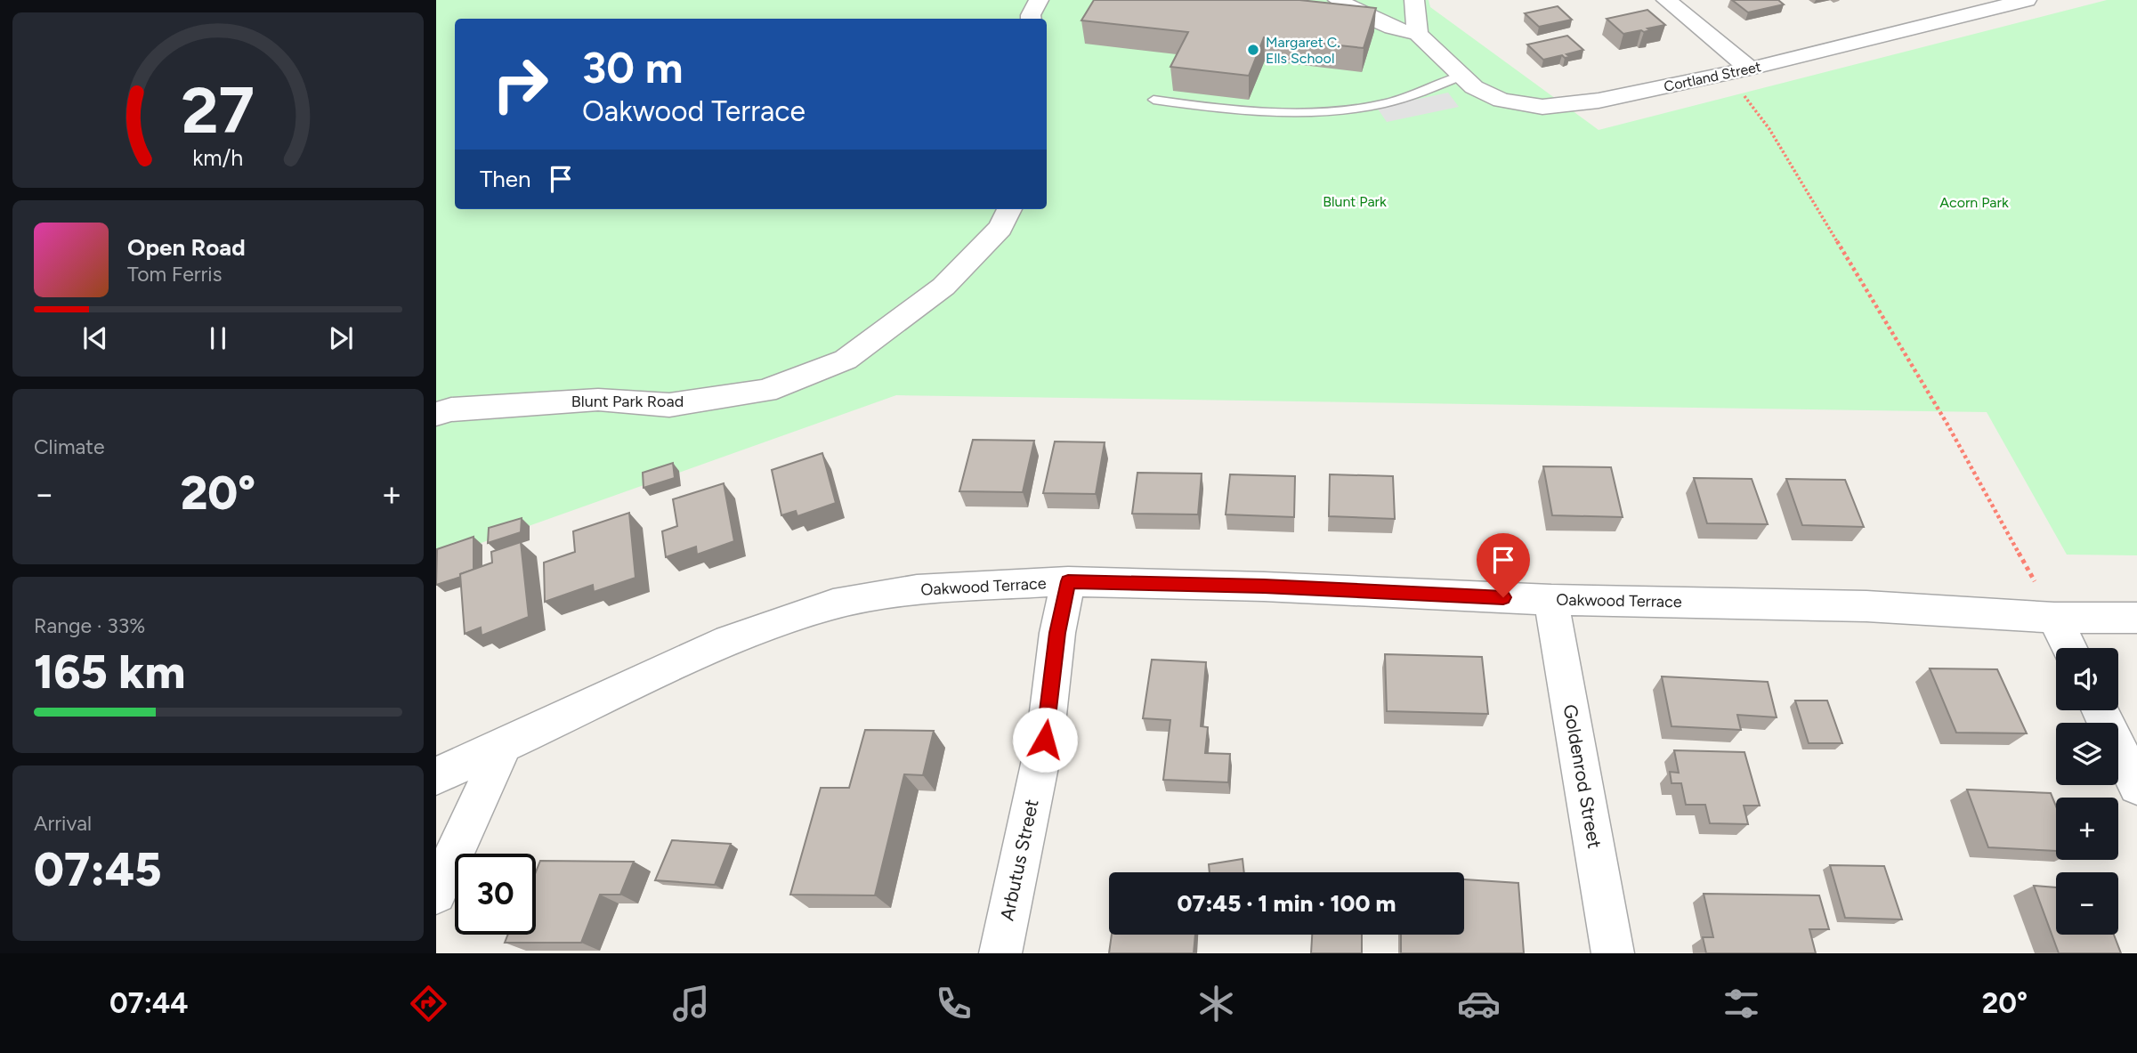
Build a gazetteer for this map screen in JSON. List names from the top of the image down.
{
  "streets": {
    "street": [
      "Cortland Street",
      "Blunt Park Road",
      "Oakwood Terrace",
      "Goldenrod Street",
      "Arbutus Street"
    ]
  },
  "crossings": [
    ["Oakwood Terrace", "Goldenrod Street"],
    ["Oakwood Terrace", "Arbutus Street"]
  ],
  "parks": ["Blunt Park", "Acorn Park"],
  "places": ["Margaret C. Ells School"],
  "page": {
    "turn": ["30 m", "Oakwood Terrace"],
    "then": "Then",
    "song": ["Open Road", "Tom Ferris"],
    "tile": [
      "Climate",
      ["Range · 33%", "165 km"],
      ["Arrival", "07:45"]
    ],
    "heat": ["−", "20°", "+"],
    "map_buttons": ["+", "−"],
    "limit": "30",
    "trip": "07:45 · 1 min · 100 m",
    "tabs": ["07:44", "20°"],
    "gauge": ["27", "km/h"]
  }
}
